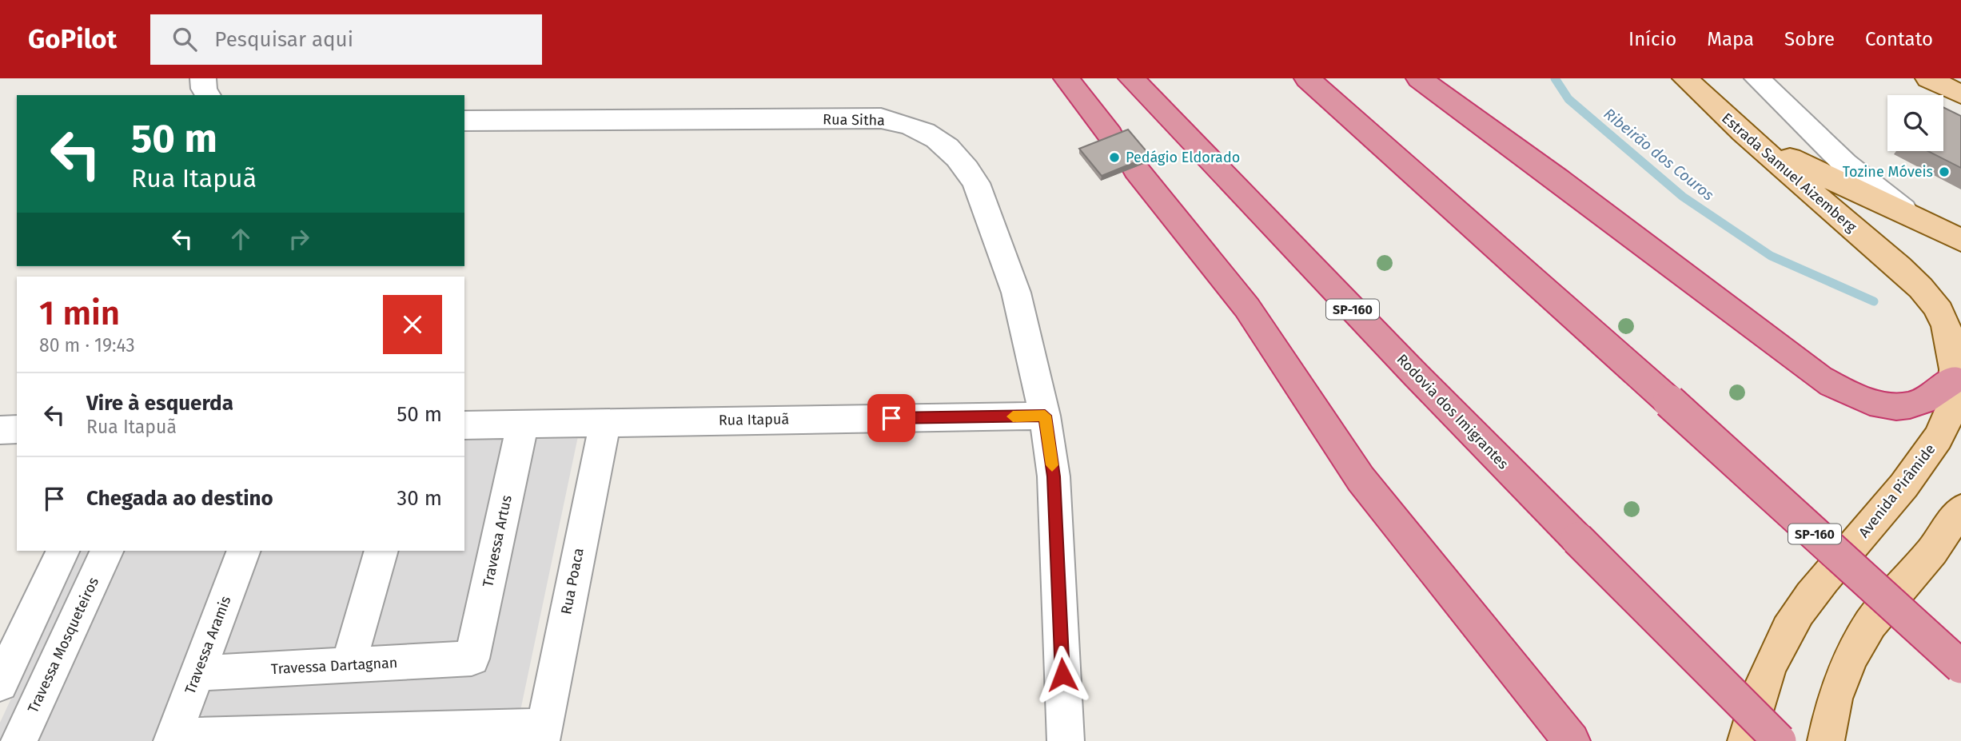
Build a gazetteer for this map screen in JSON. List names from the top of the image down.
{
  "streets": {
    "highway": ["SP-160", "Rodovia dos Imigrantes"],
    "main road": ["Estrada Samuel Aizemberg", "Avenida Pirâmide"],
    "street": [
      "Rua Sitha",
      "Rua Itapuã",
      "Travessa Artus",
      "Rua Poaca",
      "Travessa Mosqueteiros",
      "Travessa Aramis",
      "Travessa Dartagnan"
    ]
  },
  "crossings": [
    ["Rua Sitha", "Rua Itapuã"],
    ["Estrada Samuel Aizemberg", "Avenida Pirâmide"],
    ["Rua Itapuã", "Travessa Artus"],
    ["Rua Itapuã", "Rua Poaca"],
    ["Travessa Artus", "Travessa Dartagnan"],
    ["Travessa Aramis", "Travessa Dartagnan"]
  ],
  "water": ["Ribeirão dos Couros"],
  "places": ["Pedágio Eldorado", "Tozine Móveis"],
  "page": {
    "header": "GoPilot",
    "search": "Pesquisar aqui",
    "nav": [
      "Início",
      "Mapa",
      "Sobre",
      "Contato"
    ],
    "turn": ["50 m", "Rua Itapuã"],
    "heading": ["1 min", "80 m · 19:43"],
    "list": [
      {
        "name": "Vire à esquerda",
        "note": "Rua Itapuã",
        "value": "50 m"
      },
      {
        "name": "Chegada ao destino",
        "value": "30 m"
      }
    ]
  }
}
